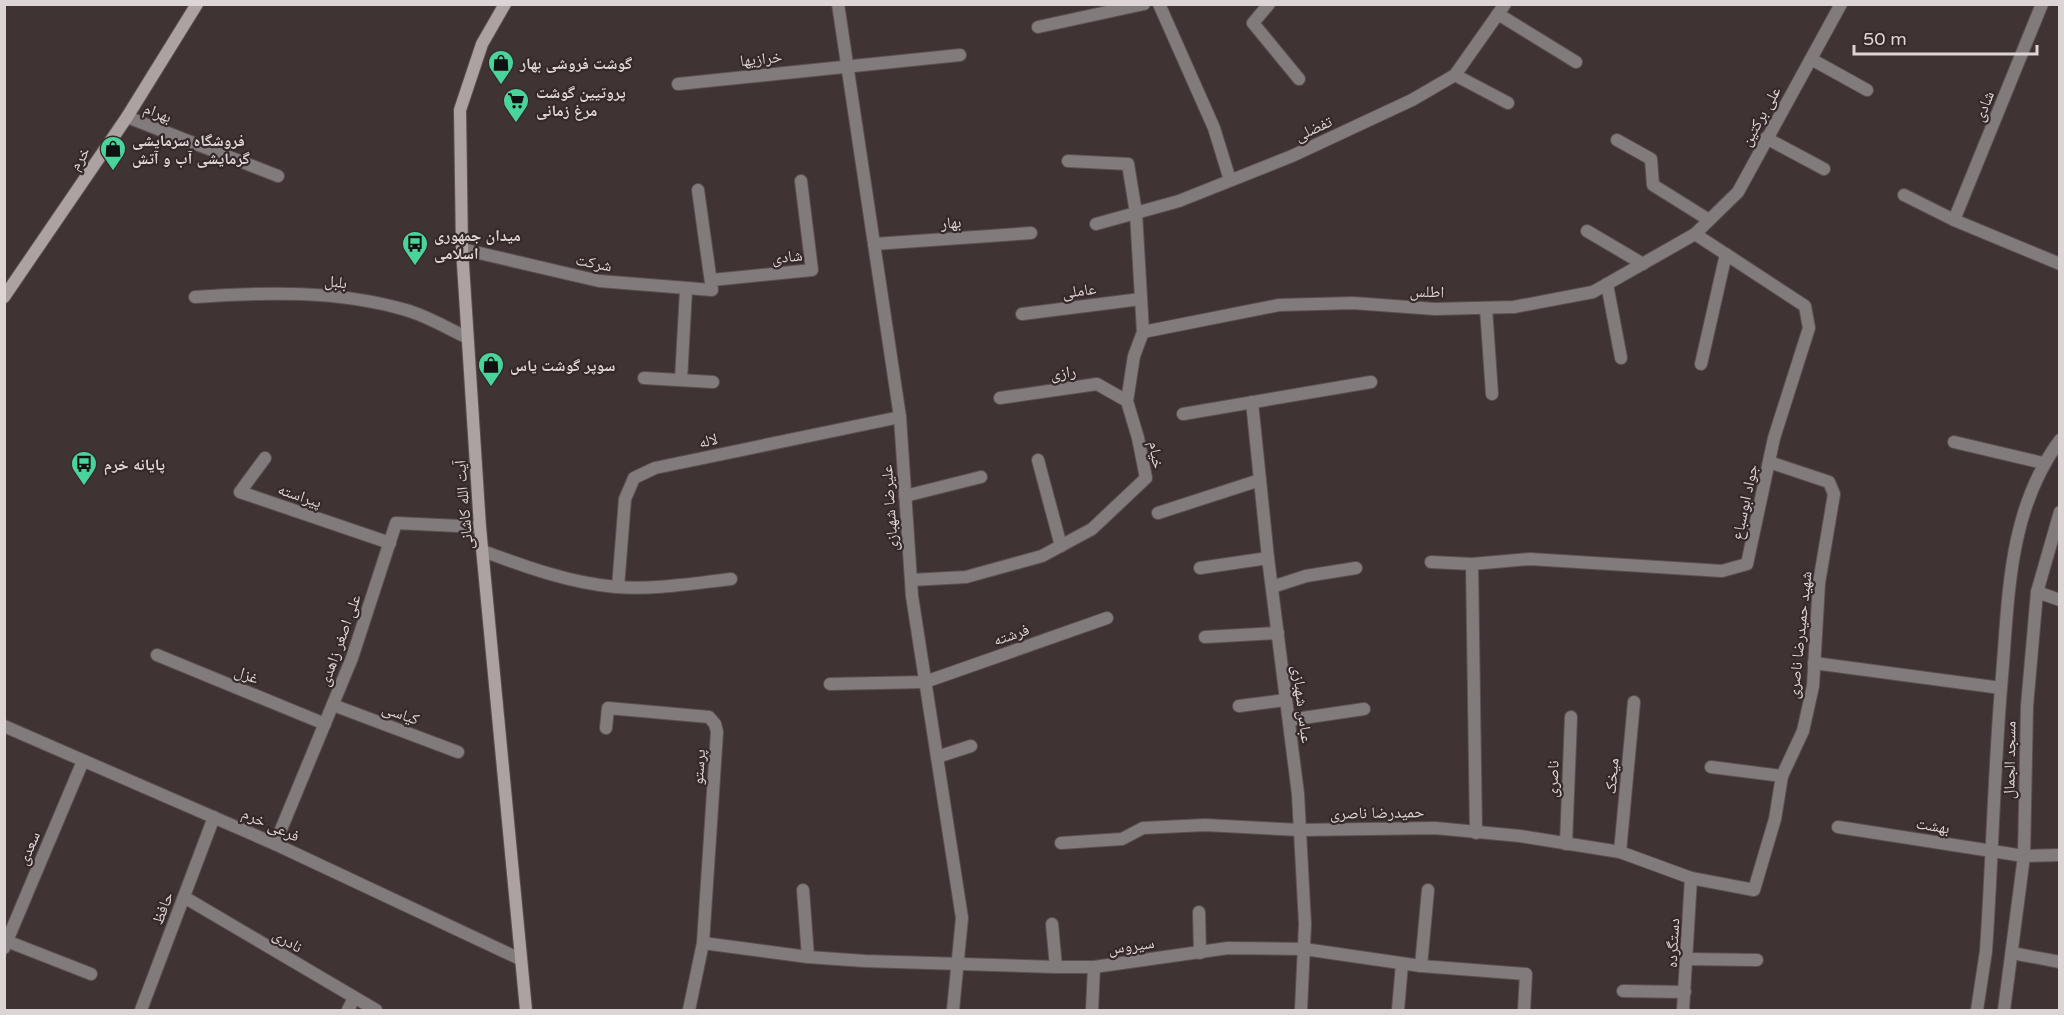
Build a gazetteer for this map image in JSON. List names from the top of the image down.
{
  "streets": {
    "main road": ["خرم", "آیت الله کاشانی"],
    "street": [
      "خرازیها",
      "شادی",
      "بهرام",
      "علی برکتین",
      "تفضلی",
      "بهار",
      "شرکت",
      "بلبل",
      "عاملی",
      "اطلس",
      "رازی",
      "لاله",
      "خیام",
      "پیراسته",
      "جواد ابوسباع",
      "علیرضا شهبازی",
      "فرشته",
      "شهید حمیدرضا ناصری",
      "علی اصغر زاهدی",
      "غزل",
      "عباس شهبازی",
      "کیاسی",
      "مسجد الجمال",
      "پرستو",
      "میخک",
      "ناصری",
      "حمیدرضا ناصری",
      "فرعی خرم",
      "بهشت",
      "سعدی",
      "حافظ",
      "نادری",
      "دستگرده",
      "سیروس"
    ]
  },
  "crossings": [
    ["خرازیها", "علیرضا شهبازی"],
    ["شادی", "شرکت"],
    ["بهرام", "خرم"],
    ["علی برکتین", "اطلس"],
    ["علی برکتین", "جواد ابوسباع"],
    ["تفضلی", "خیام"],
    ["بهار", "علیرضا شهبازی"],
    ["شرکت", "آیت الله کاشانی"],
    ["بلبل", "آیت الله کاشانی"],
    ["عاملی", "خیام"],
    ["اطلس", "خیام"],
    ["اطلس", "جواد ابوسباع"],
    ["رازی", "خیام"],
    ["لاله", "علیرضا شهبازی"],
    ["خیام", "علیرضا شهبازی"],
    ["پیراسته", "علی اصغر زاهدی"],
    ["جواد ابوسباع", "شهید حمیدرضا ناصری"],
    ["آیت الله کاشانی", "علی اصغر زاهدی"],
    ["آیت الله کاشانی", "فرعی خرم"],
    ["علیرضا شهبازی", "فرشته"],
    ["علیرضا شهبازی", "سیروس"],
    ["شهید حمیدرضا ناصری", "حمیدرضا ناصری"],
    ["شهید حمیدرضا ناصری", "دستگرده"],
    ["علی اصغر زاهدی", "غزل"],
    ["علی اصغر زاهدی", "کیاسی"],
    ["علی اصغر زاهدی", "فرعی خرم"],
    ["عباس شهبازی", "حمیدرضا ناصری"],
    ["عباس شهبازی", "سیروس"],
    ["مسجد الجمال", "بهشت"],
    ["پرستو", "سیروس"],
    ["میخک", "حمیدرضا ناصری"],
    ["ناصری", "حمیدرضا ناصری"],
    ["حمیدرضا ناصری", "دستگرده"],
    ["فرعی خرم", "سعدی"],
    ["فرعی خرم", "حافظ"],
    ["حافظ", "نادری"]
  ],
  "places": {
    "shop": ["گوشت فروشی بهار", "فروشگاه سرمایشی گرمایشی آب و آتش", "سوپر گوشت یاس"],
    "supermarket": ["پروتیین گوشت مرغ زمانی"],
    "bus stop": ["میدان جمهوری اسلامی", "پایانه خرم"]
  },
  "scale_bar": "50 m"
}
